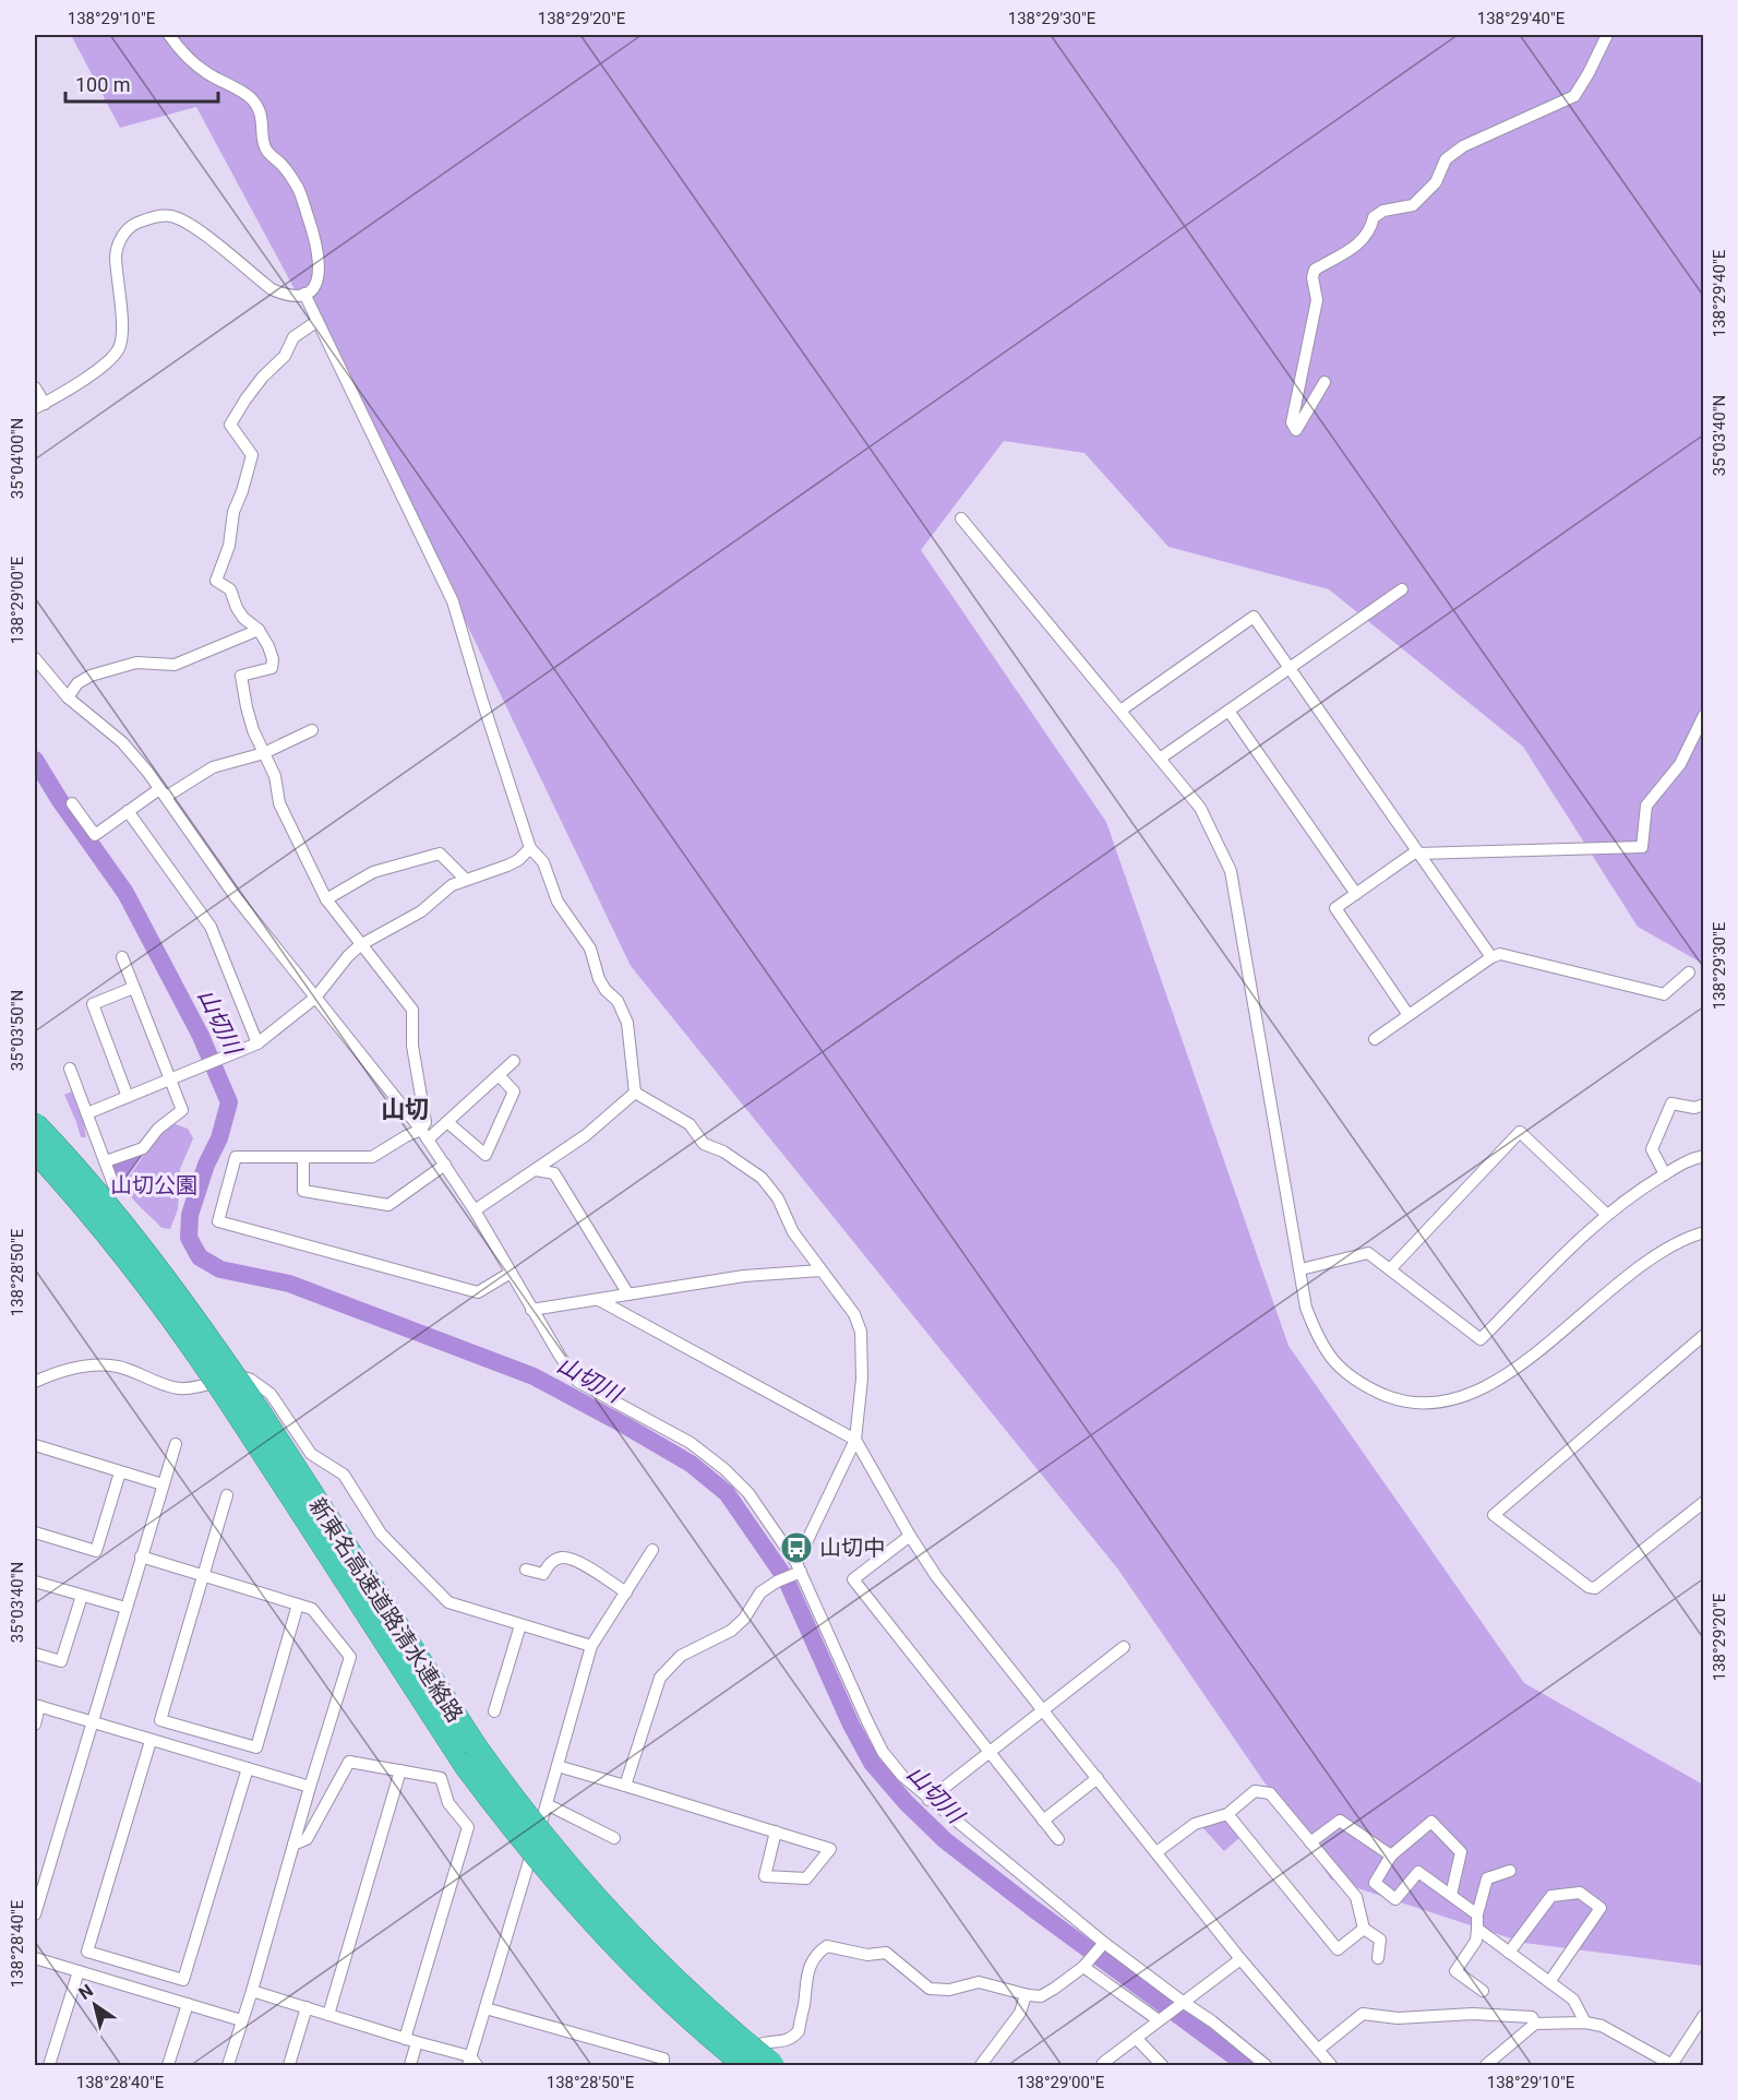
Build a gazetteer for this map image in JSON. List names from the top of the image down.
{
  "streets": {
    "highway": ["新東名高速道路清水連絡路"]
  },
  "districts": ["山切"],
  "water": ["山切川"],
  "parks": ["山切公園"],
  "places": {
    "bus stop": ["山切中"]
  },
  "scale_bar": "100 m",
  "north": "top left",
  "coordinates": [
    "138°29'10\"E",
    "138°29'20\"E",
    "138°29'30\"E",
    "138°29'40\"E",
    "35°03'40\"N",
    "35°04'00\"N",
    "138°29'00\"E",
    "35°03'50\"N",
    "138°28'50\"E",
    "138°28'40\"E"
  ]
}
